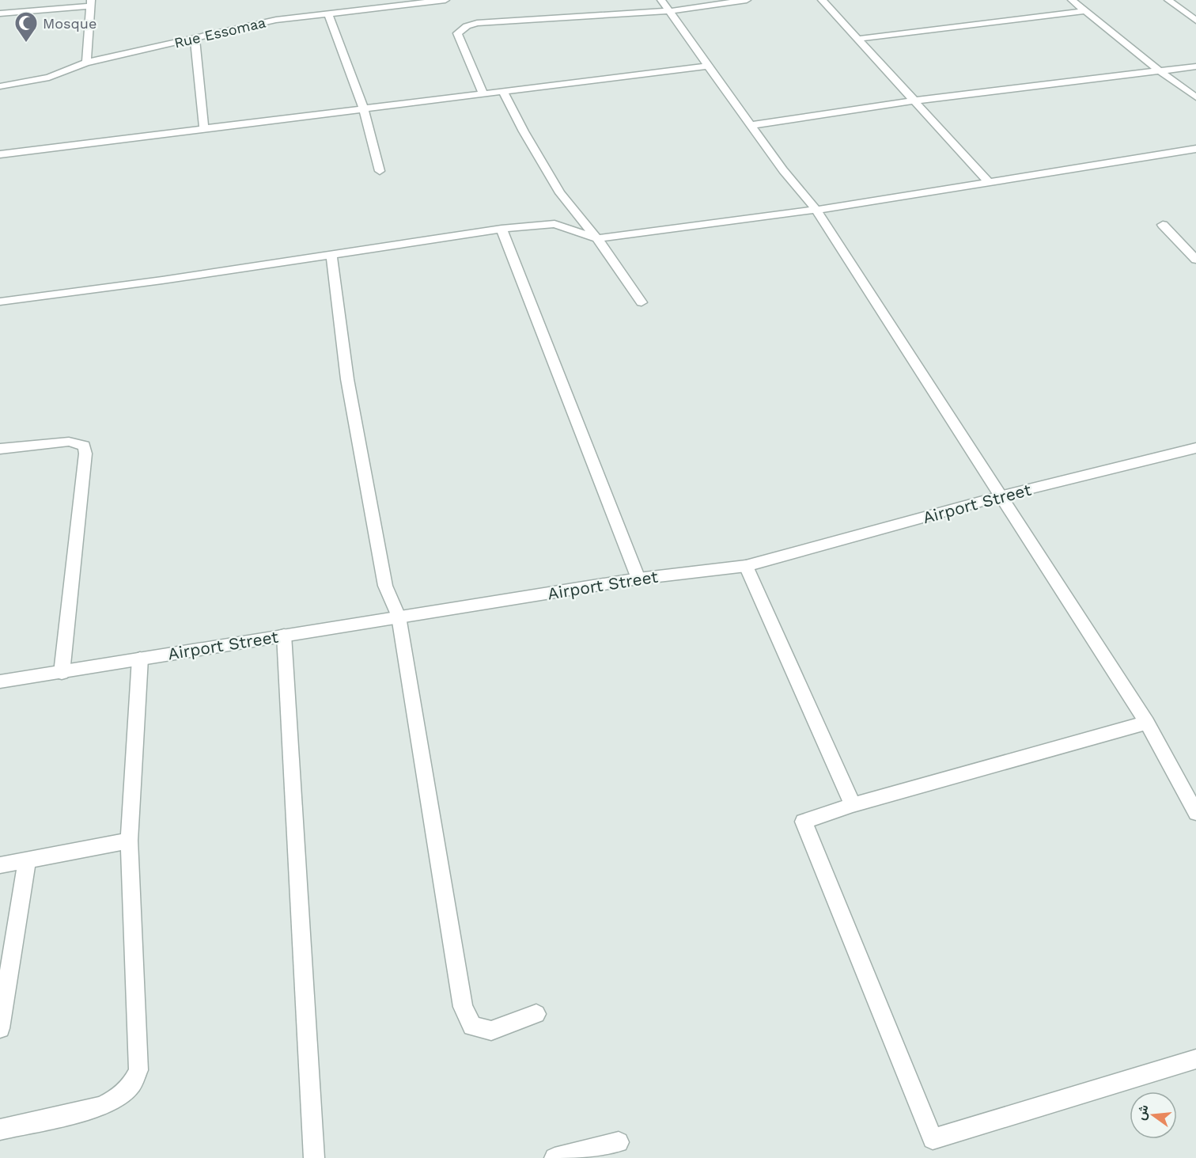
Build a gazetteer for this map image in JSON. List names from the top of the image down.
{
  "streets": {
    "street": ["Rue Essomaa", "Airport Street"]
  },
  "places": {
    "mosque": ["Mosque"]
  },
  "north": "left"
}
